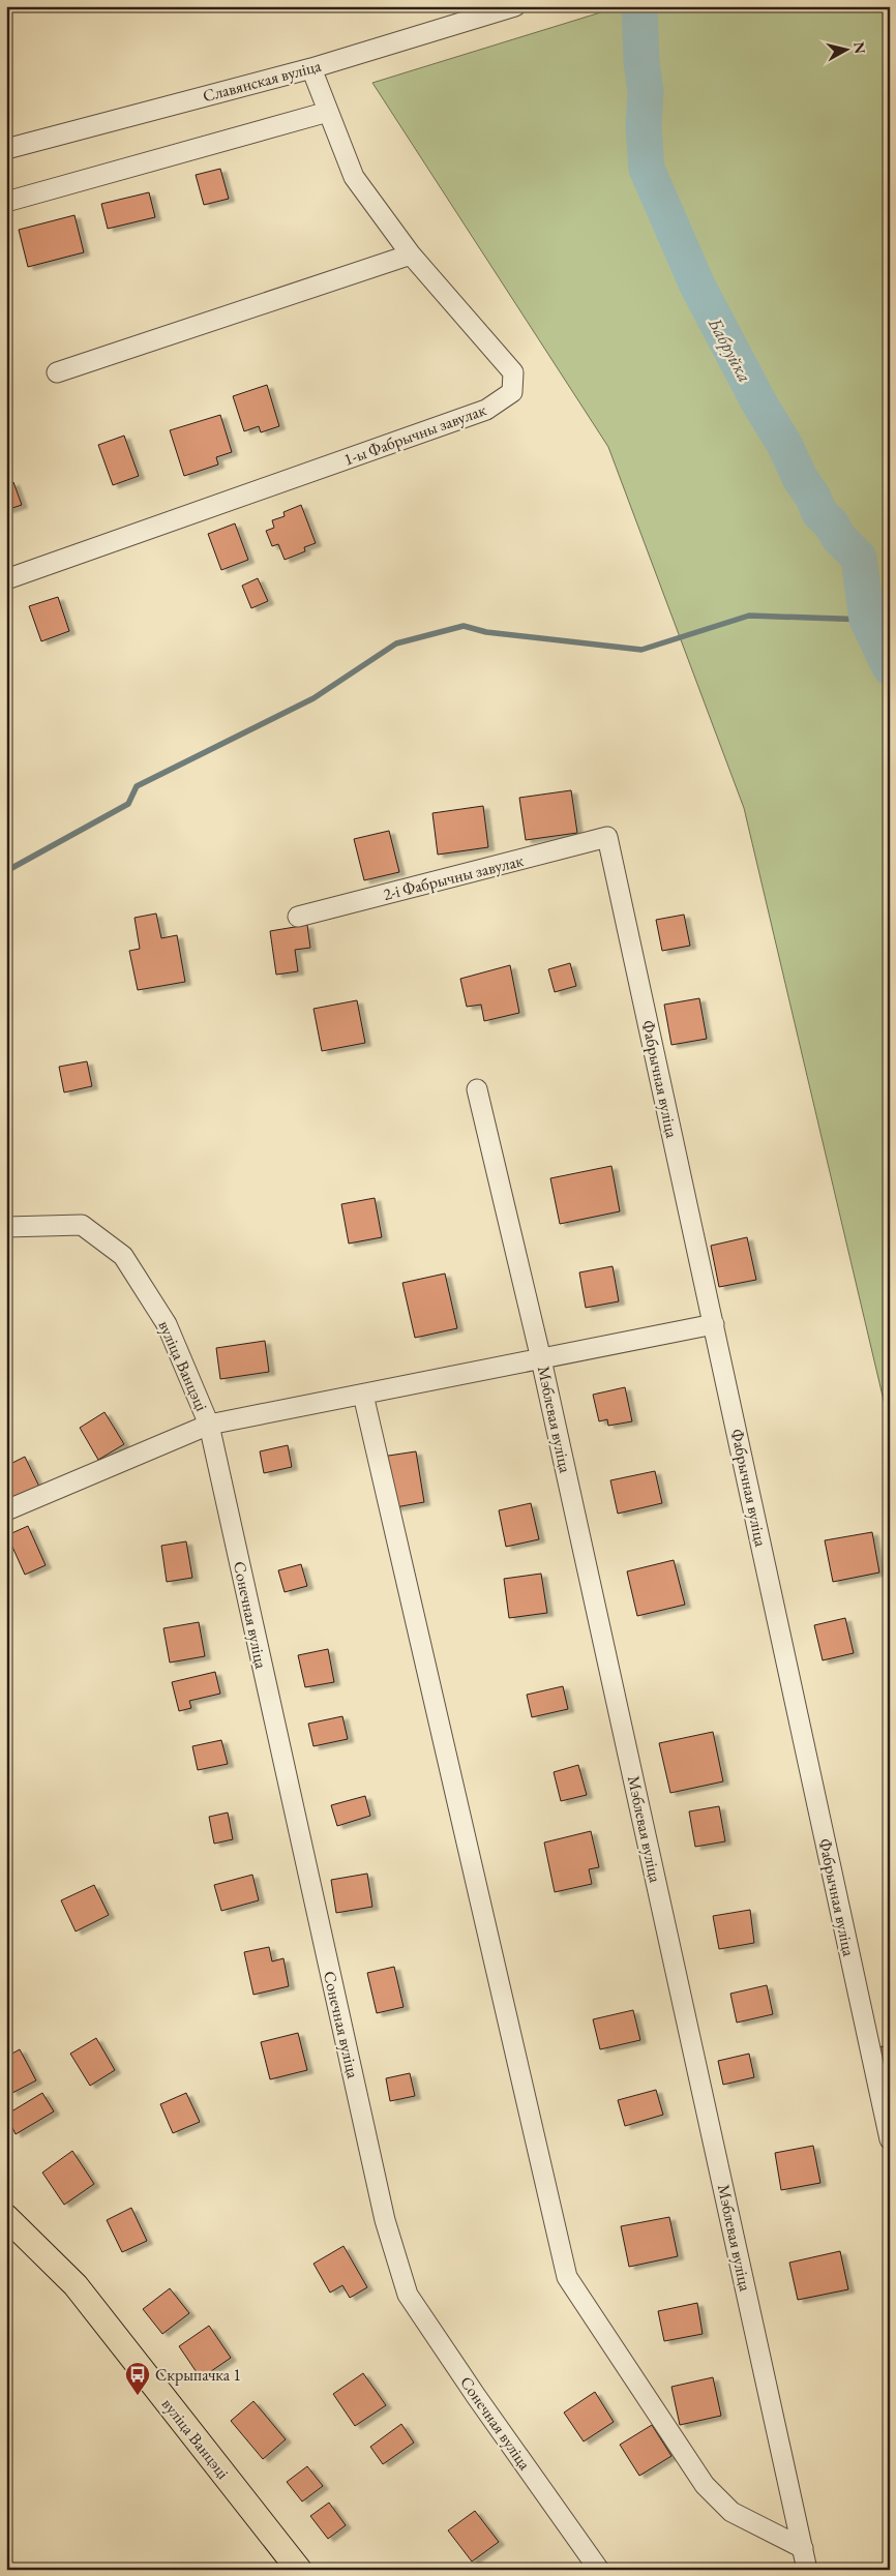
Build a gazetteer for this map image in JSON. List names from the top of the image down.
{
  "streets": {
    "main road": ["вуліца Ванцэці"],
    "street": [
      "Славянская вуліца",
      "1-ы Фабрычны завулак",
      "2-і Фабрычны завулак",
      "Фабрычная вуліца",
      "Мэблевая вуліца",
      "Сонечная вуліца"
    ]
  },
  "crossings": [
    ["Славянская вуліца", "1-ы Фабрычны завулак"],
    ["2-і Фабрычны завулак", "Фабрычная вуліца"],
    ["вуліца Ванцэці", "Сонечная вуліца"]
  ],
  "water": ["Бабруйка"],
  "places": {
    "bus stop": ["Скрыпачка 1"]
  },
  "north": "right"
}
